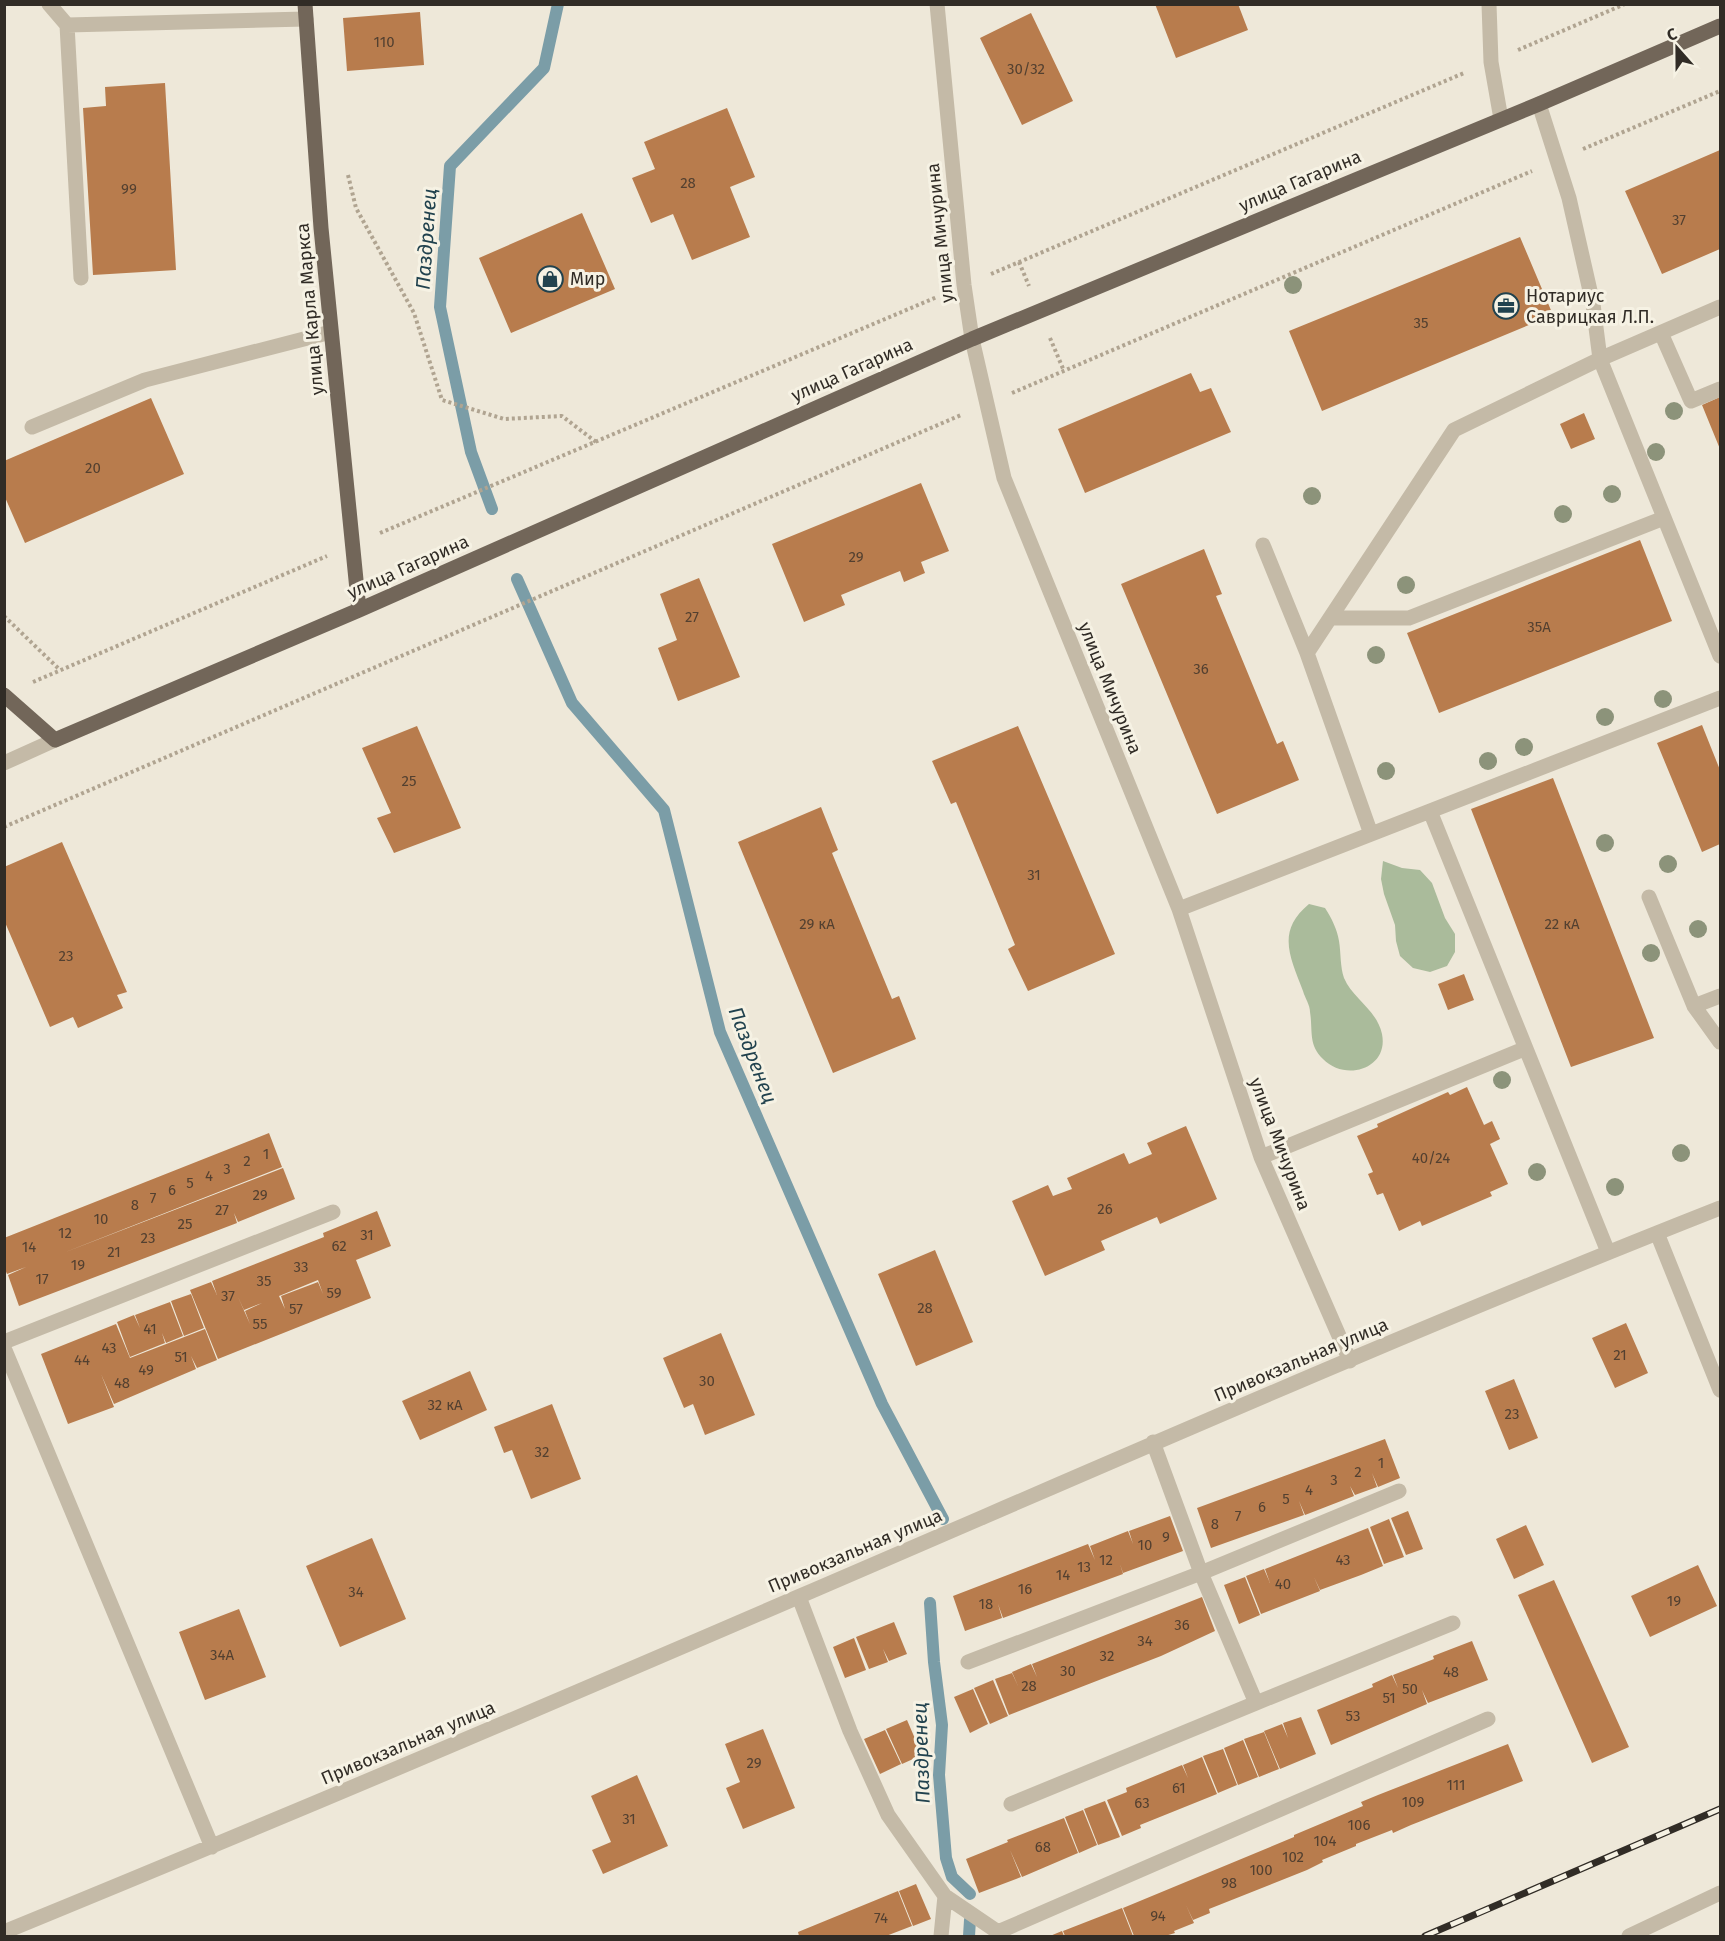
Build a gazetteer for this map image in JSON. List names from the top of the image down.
{
  "streets": {
    "main road": ["улица Гагарина", "улица Карла Маркса"],
    "street": ["улица Мичурина", "Привокзальная улица"]
  },
  "crossings": [
    ["улица Гагарина", "улица Мичурина"],
    ["улица Гагарина", "улица Карла Маркса"],
    ["улица Мичурина", "Привокзальная улица"]
  ],
  "water": ["Паздренец"],
  "places": {
    "shop": ["Мир"],
    "office": ["Нотариус Саврицкая Л.П."]
  },
  "house_numbers": [
    "110",
    "30/32",
    "28",
    "99",
    "37",
    "35",
    "20",
    "29",
    "27",
    "35А",
    "36",
    "25",
    "31",
    "29 кА",
    "22 кА",
    "23",
    "1",
    "40/24",
    "2",
    "3",
    "4",
    "5",
    "6",
    "29",
    "7",
    "8",
    "26",
    "27",
    "10",
    "25",
    "12",
    "31",
    "23",
    "62",
    "14",
    "21",
    "19",
    "33",
    "17",
    "35",
    "59",
    "37",
    "28",
    "57",
    "55",
    "41",
    "43",
    "21",
    "51",
    "44",
    "49",
    "30",
    "48",
    "32 кА",
    "23",
    "32",
    "1",
    "2",
    "3",
    "4",
    "5",
    "6",
    "7",
    "8",
    "9",
    "10",
    "12",
    "43",
    "13",
    "14",
    "40",
    "16",
    "34",
    "19",
    "18",
    "36",
    "34",
    "34А",
    "32",
    "30",
    "48",
    "28",
    "50",
    "51",
    "53",
    "29",
    "111",
    "61",
    "109",
    "63",
    "31",
    "106",
    "104",
    "68",
    "102",
    "100",
    "98",
    "94",
    "74"
  ],
  "north": "top"
}
